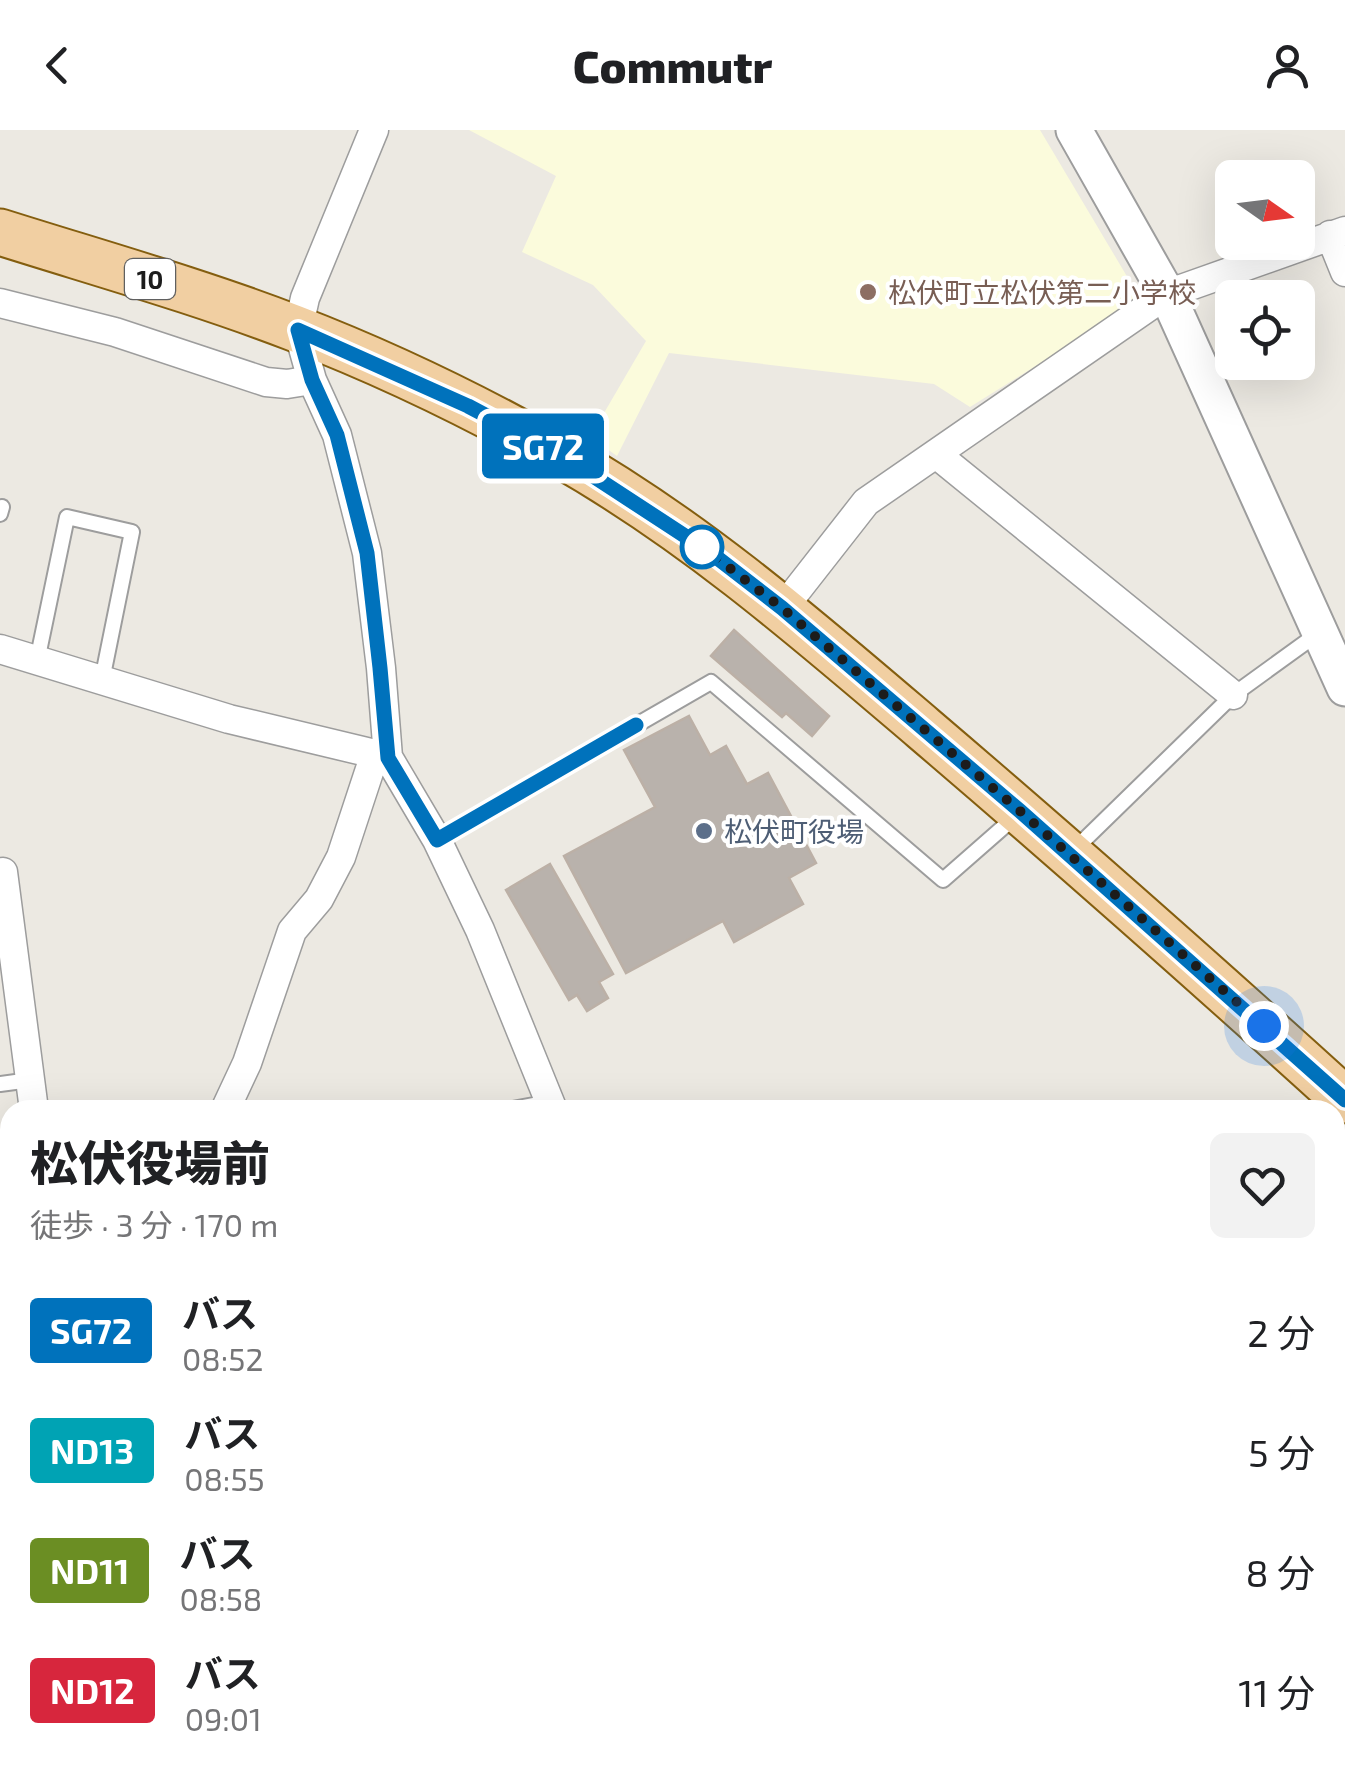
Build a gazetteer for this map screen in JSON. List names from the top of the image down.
{
  "streets": {
    "main road": ["10"]
  },
  "places": ["松伏町立松伏第二小学校", "松伏町役場"],
  "lines": ["bus line SG72"],
  "north": "right",
  "page": {
    "header": "Commutr",
    "on_map": "SG72",
    "heading": ["松伏役場前", "徒歩 · 3 分 · 170 m"],
    "list": [
      {
        "mark": "SG72",
        "name": "バス",
        "note": "08:52",
        "value": "2 分"
      },
      {
        "mark": "ND13",
        "name": "バス",
        "note": "08:55",
        "value": "5 分"
      },
      {
        "mark": "ND11",
        "name": "バス",
        "note": "08:58",
        "value": "8 分"
      },
      {
        "mark": "ND12",
        "name": "バス",
        "note": "09:01",
        "value": "11 分"
      }
    ]
  }
}
